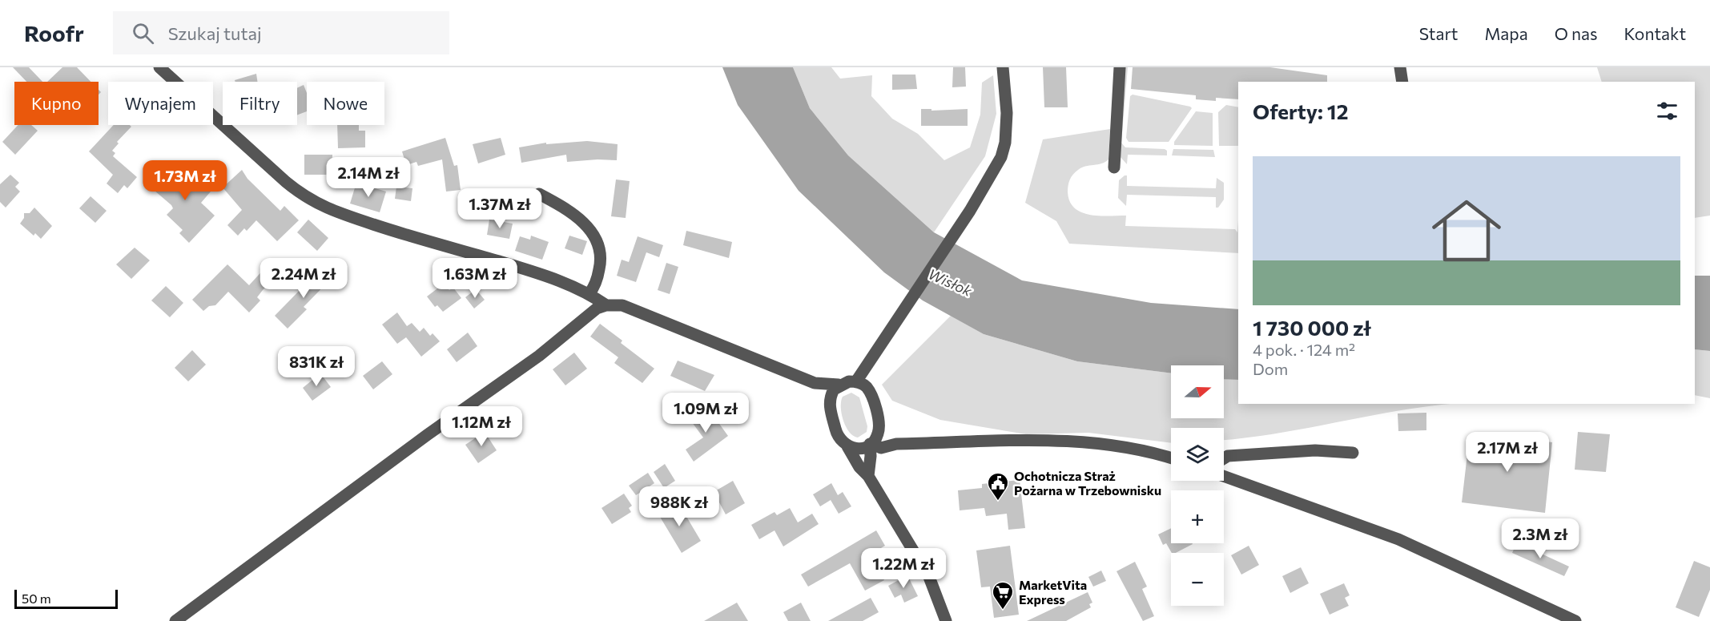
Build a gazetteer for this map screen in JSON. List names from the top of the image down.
{
  "water": ["Wisłok"],
  "places": {
    "public building": ["Ochotnicza Straż Pożarna w Trzebownisku"],
    "supermarket": ["MarketVita Express"]
  },
  "scale_bar": "50 m",
  "north": "right",
  "page": {
    "header": "Roofr",
    "search": "Szukaj tutaj",
    "nav": [
      "Start",
      "Mapa",
      "O nas",
      "Kontakt"
    ],
    "chip": [
      "Kupno",
      "Wynajem",
      "Filtry",
      "Nowe"
    ],
    "heading": "Oferty: 12",
    "list": [
      {
        "name": "1 730 000 zł",
        "note": "4 pok. · 124 m² · Dom"
      }
    ],
    "price": [
      "2.14M zł",
      "1.73M zł",
      "1.37M zł",
      "2.24M zł",
      "1.63M zł",
      "831K zł",
      "1.09M zł",
      "1.12M zł",
      "2.17M zł",
      "988K zł",
      "2.3M zł",
      "1.22M zł"
    ],
    "map_buttons": ["+", "−"],
    "scale": "50 m"
  }
}
